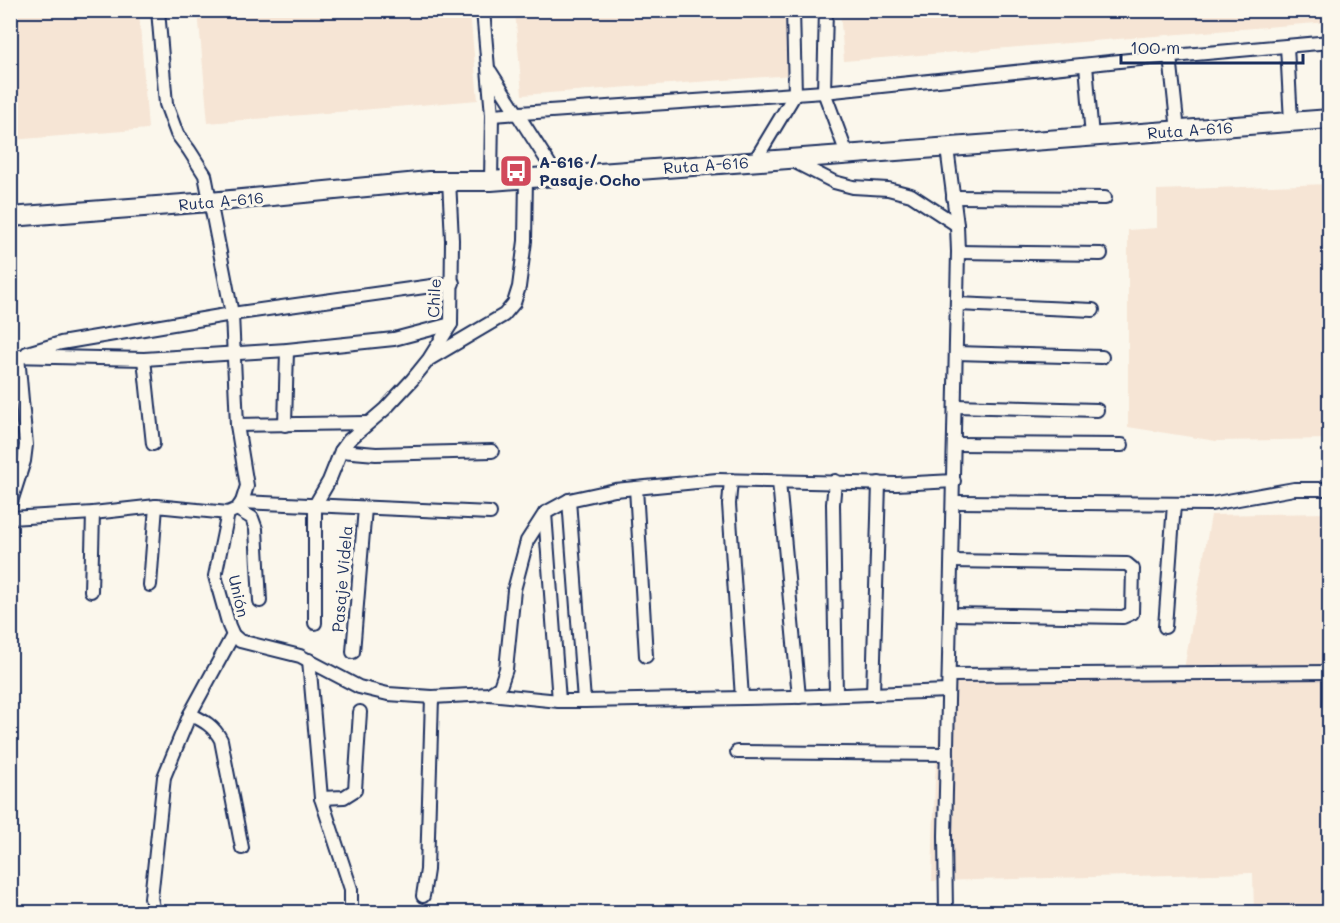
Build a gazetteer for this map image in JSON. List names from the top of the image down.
{
  "streets": {
    "main road": ["Ruta A-616"],
    "street": ["Chile", "Pasaje Videla", "Unión"]
  },
  "crossings": [
    ["Ruta A-616", "Chile"],
    ["Ruta A-616", "Unión"]
  ],
  "places": {
    "bus stop": ["A-616 / Pasaje Ocho"]
  },
  "scale_bar": "100 m"
}
